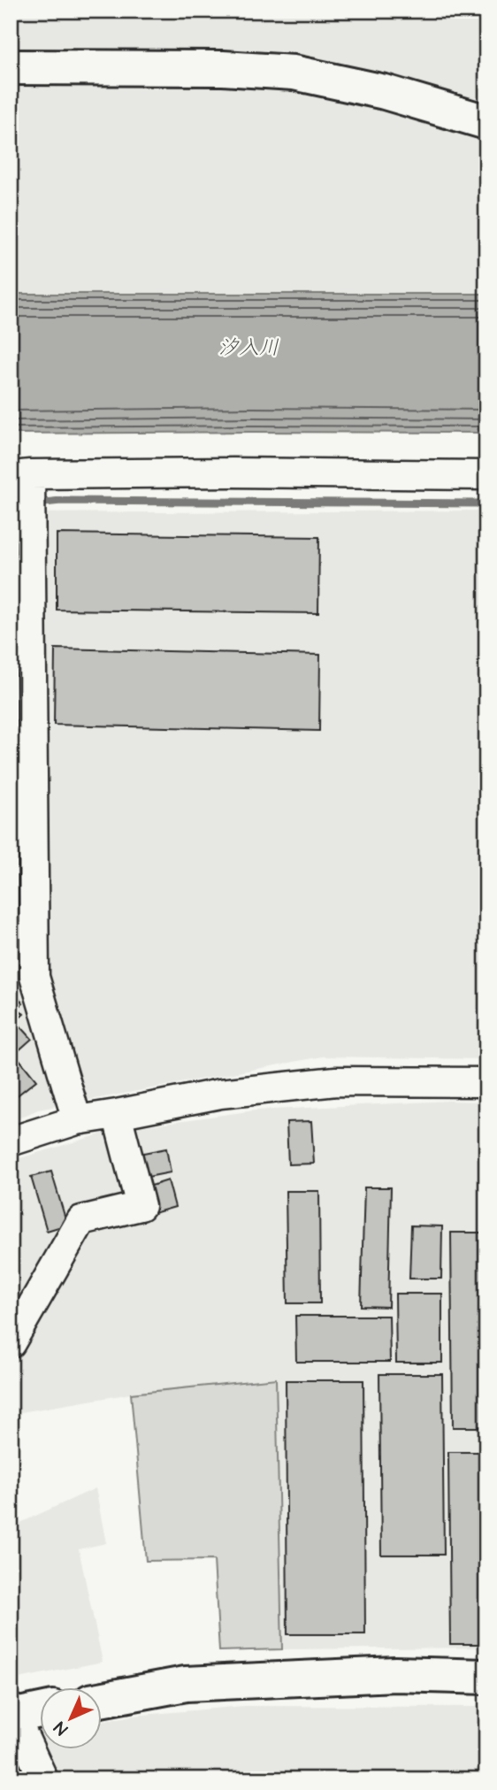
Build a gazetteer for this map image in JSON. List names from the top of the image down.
{
  "water": ["汐入川"],
  "north": "bottom left"
}
